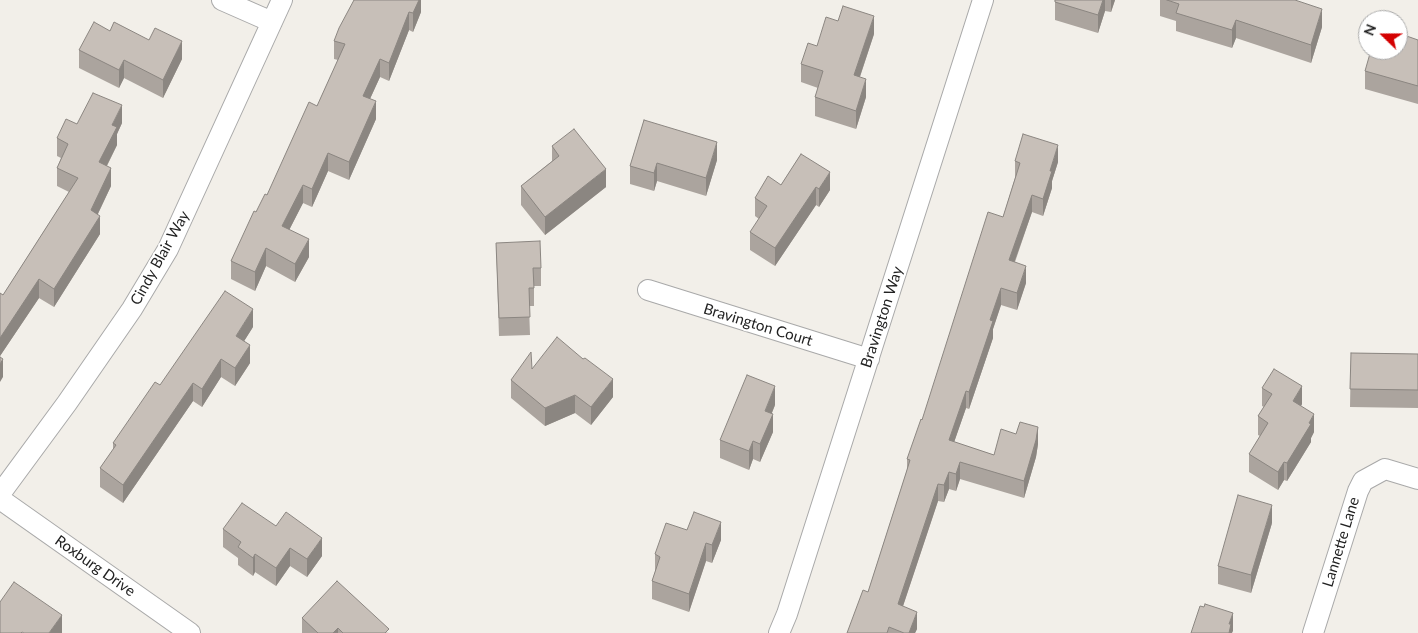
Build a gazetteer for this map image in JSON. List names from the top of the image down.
{
  "streets": {
    "street": [
      "Cindy Blair Way",
      "Bravington Way",
      "Bravington Court",
      "Lannette Lane",
      "Roxburg Drive"
    ]
  },
  "crossings": [
    ["Bravington Way", "Bravington Court"]
  ],
  "north": "left"
}
